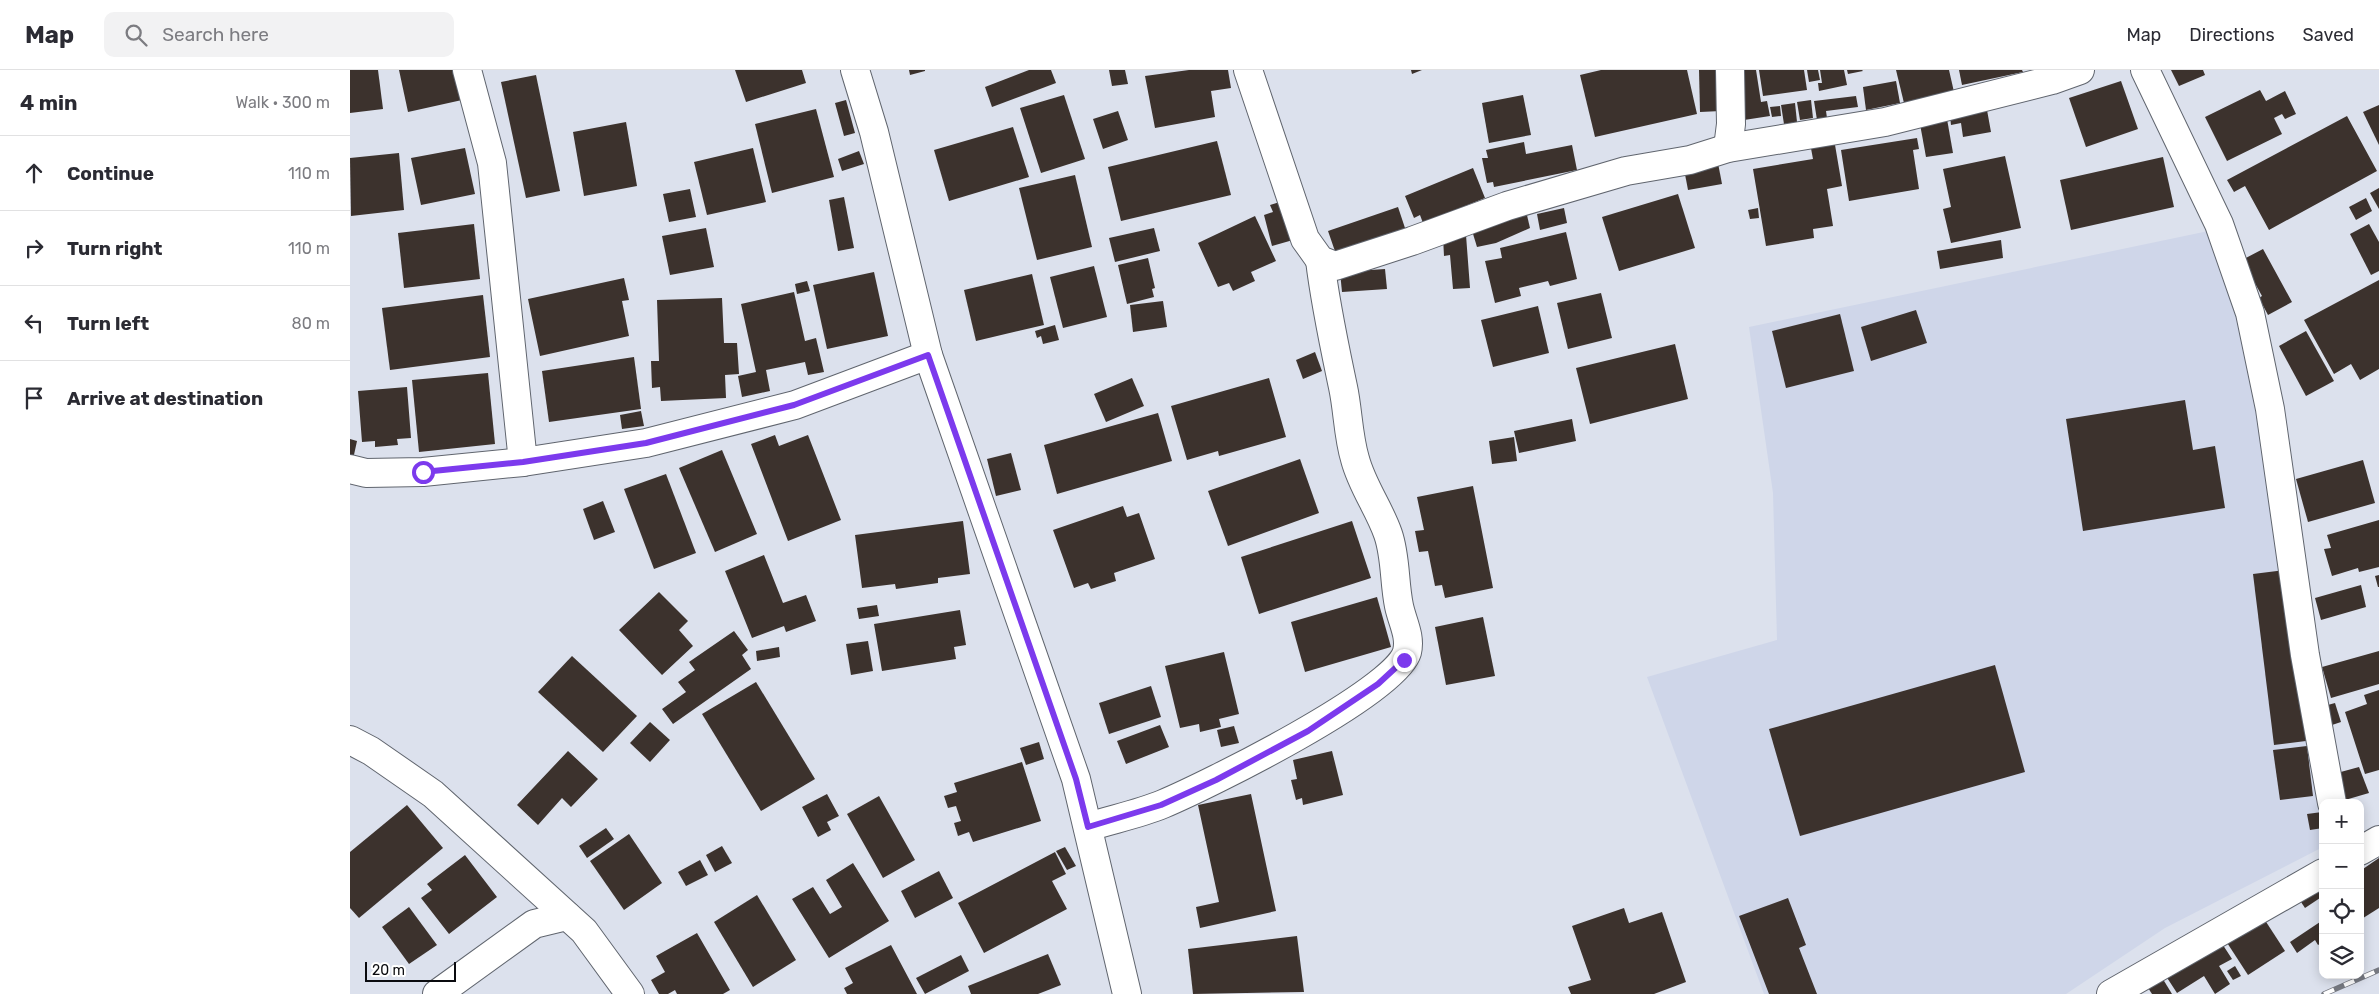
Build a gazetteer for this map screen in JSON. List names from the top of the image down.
{
  "scale_bar": "20 m",
  "page": {
    "header": "Map",
    "search": "Search here",
    "nav": ["Map", "Directions", "Saved"],
    "heading": ["4 min", "Walk · 300 m"],
    "list": [
      ["Continue", "110 m"],
      ["Turn right", "110 m"],
      ["Turn left", "80 m"],
      "Arrive at destination"
    ],
    "map_buttons": ["+", "−"],
    "scale": "20 m"
  }
}
